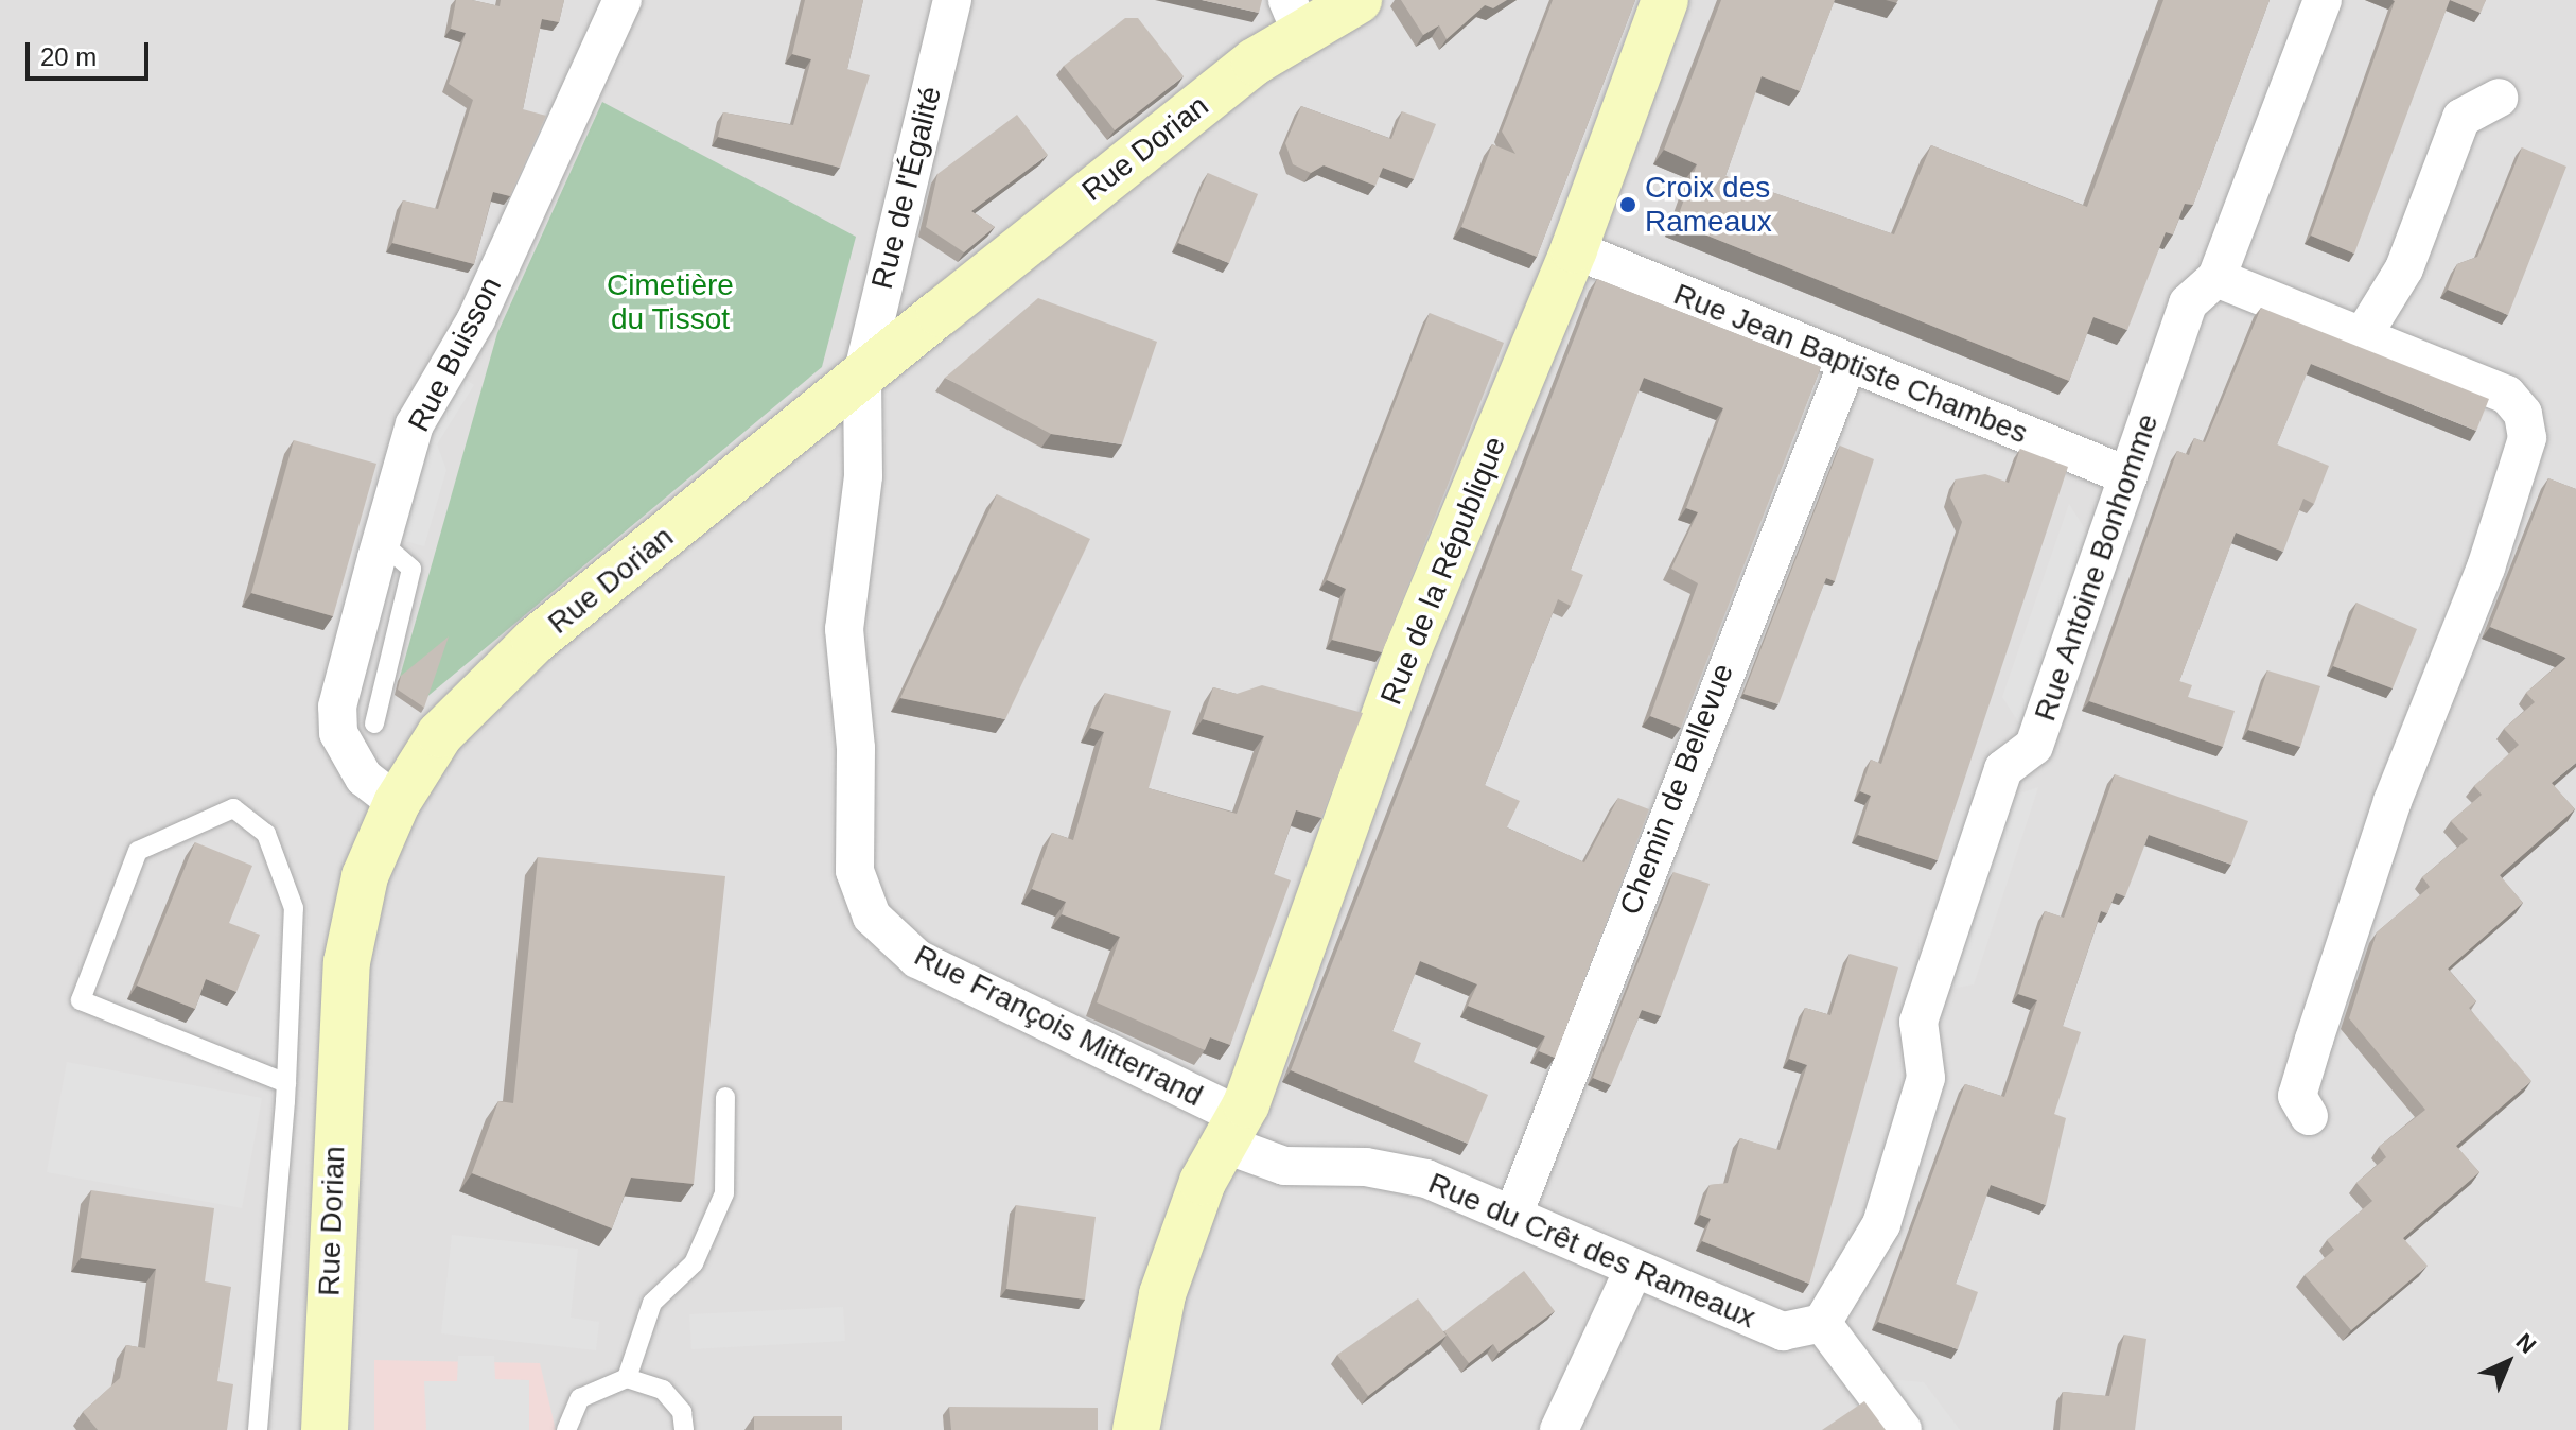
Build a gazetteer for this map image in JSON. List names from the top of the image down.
{
  "streets": {
    "main road": ["Rue Dorian", "Rue de la République"],
    "street": [
      "Rue de l'Égalité",
      "Rue Buisson",
      "Rue Jean Baptiste Chambes",
      "Rue Antoine Bonhomme",
      "Chemin de Bellevue",
      "Rue François Mitterrand",
      "Rue du Crêt des Rameaux"
    ]
  },
  "crossings": [
    ["Rue Dorian", "Rue de l'Égalité"],
    ["Rue Dorian", "Rue Buisson"],
    ["Rue Dorian", "Rue François Mitterrand"],
    ["Rue de l'Égalité", "Rue François Mitterrand"],
    ["Rue Jean Baptiste Chambes", "Rue Antoine Bonhomme"],
    ["Rue Jean Baptiste Chambes", "Rue de la République"],
    ["Rue Jean Baptiste Chambes", "Chemin de Bellevue"],
    ["Rue Antoine Bonhomme", "Rue du Crêt des Rameaux"],
    ["Rue de la République", "Rue François Mitterrand"],
    ["Rue de la République", "Rue du Crêt des Rameaux"],
    ["Chemin de Bellevue", "Rue du Crêt des Rameaux"],
    ["Rue François Mitterrand", "Rue du Crêt des Rameaux"]
  ],
  "parks": ["Cimetière du Tissot"],
  "places": ["Croix des Rameaux"],
  "scale_bar": "20 m",
  "north": "top right"
}
